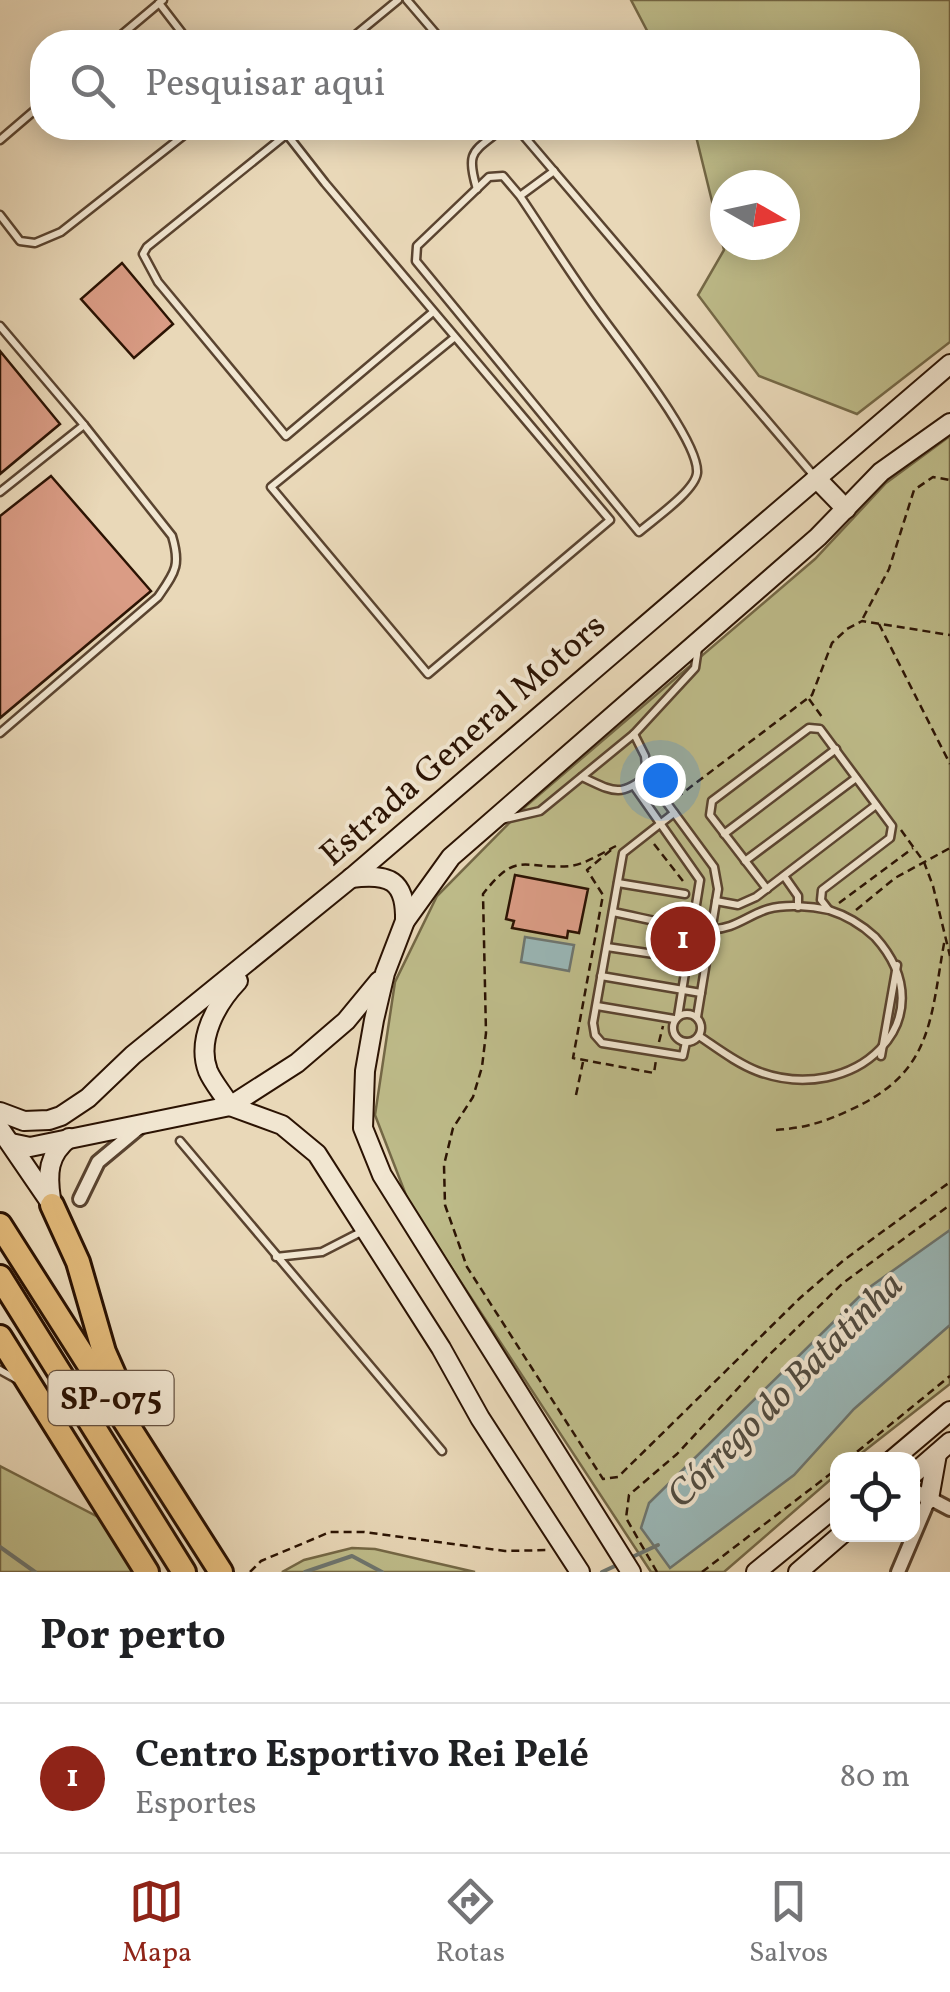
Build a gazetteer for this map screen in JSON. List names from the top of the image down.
{
  "streets": {
    "highway": ["SP-075"],
    "main road": ["Estrada General Motors"]
  },
  "water": ["Córrego do Batatinha"],
  "north": "right",
  "page": {
    "search": "Pesquisar aqui",
    "pins": "1",
    "heading": "Por perto",
    "list": [
      {
        "mark": "1",
        "name": "Centro Esportivo Rei Pelé",
        "note": "Esportes",
        "value": "80 m"
      }
    ],
    "nav": ["Mapa", "Rotas", "Salvos"]
  }
}
